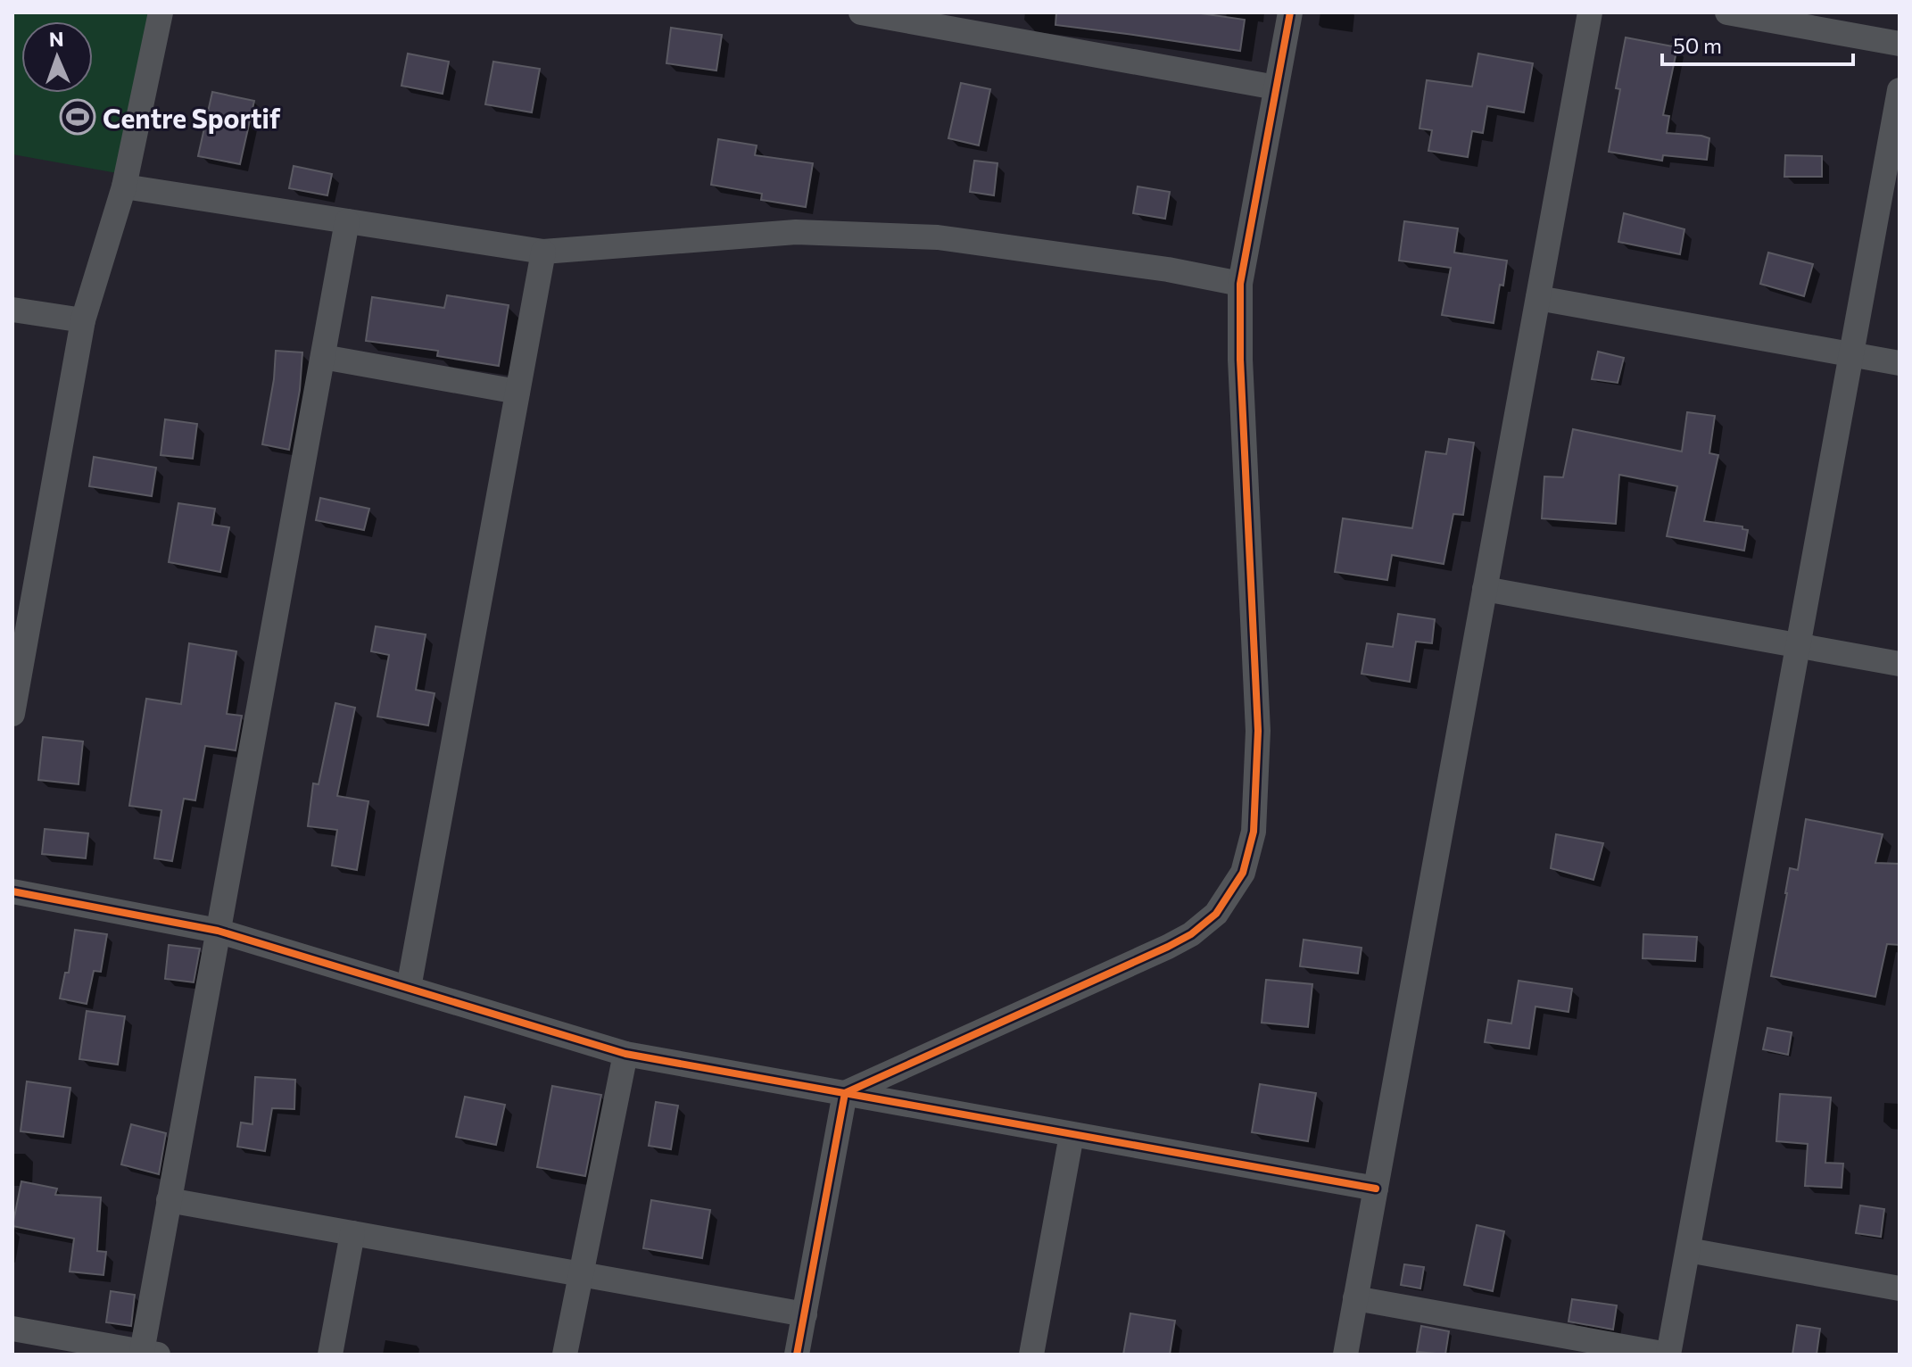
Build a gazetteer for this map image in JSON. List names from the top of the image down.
{
  "places": {
    "sports": ["Centre Sportif"]
  },
  "scale_bar": "50 m",
  "north": "top"
}
